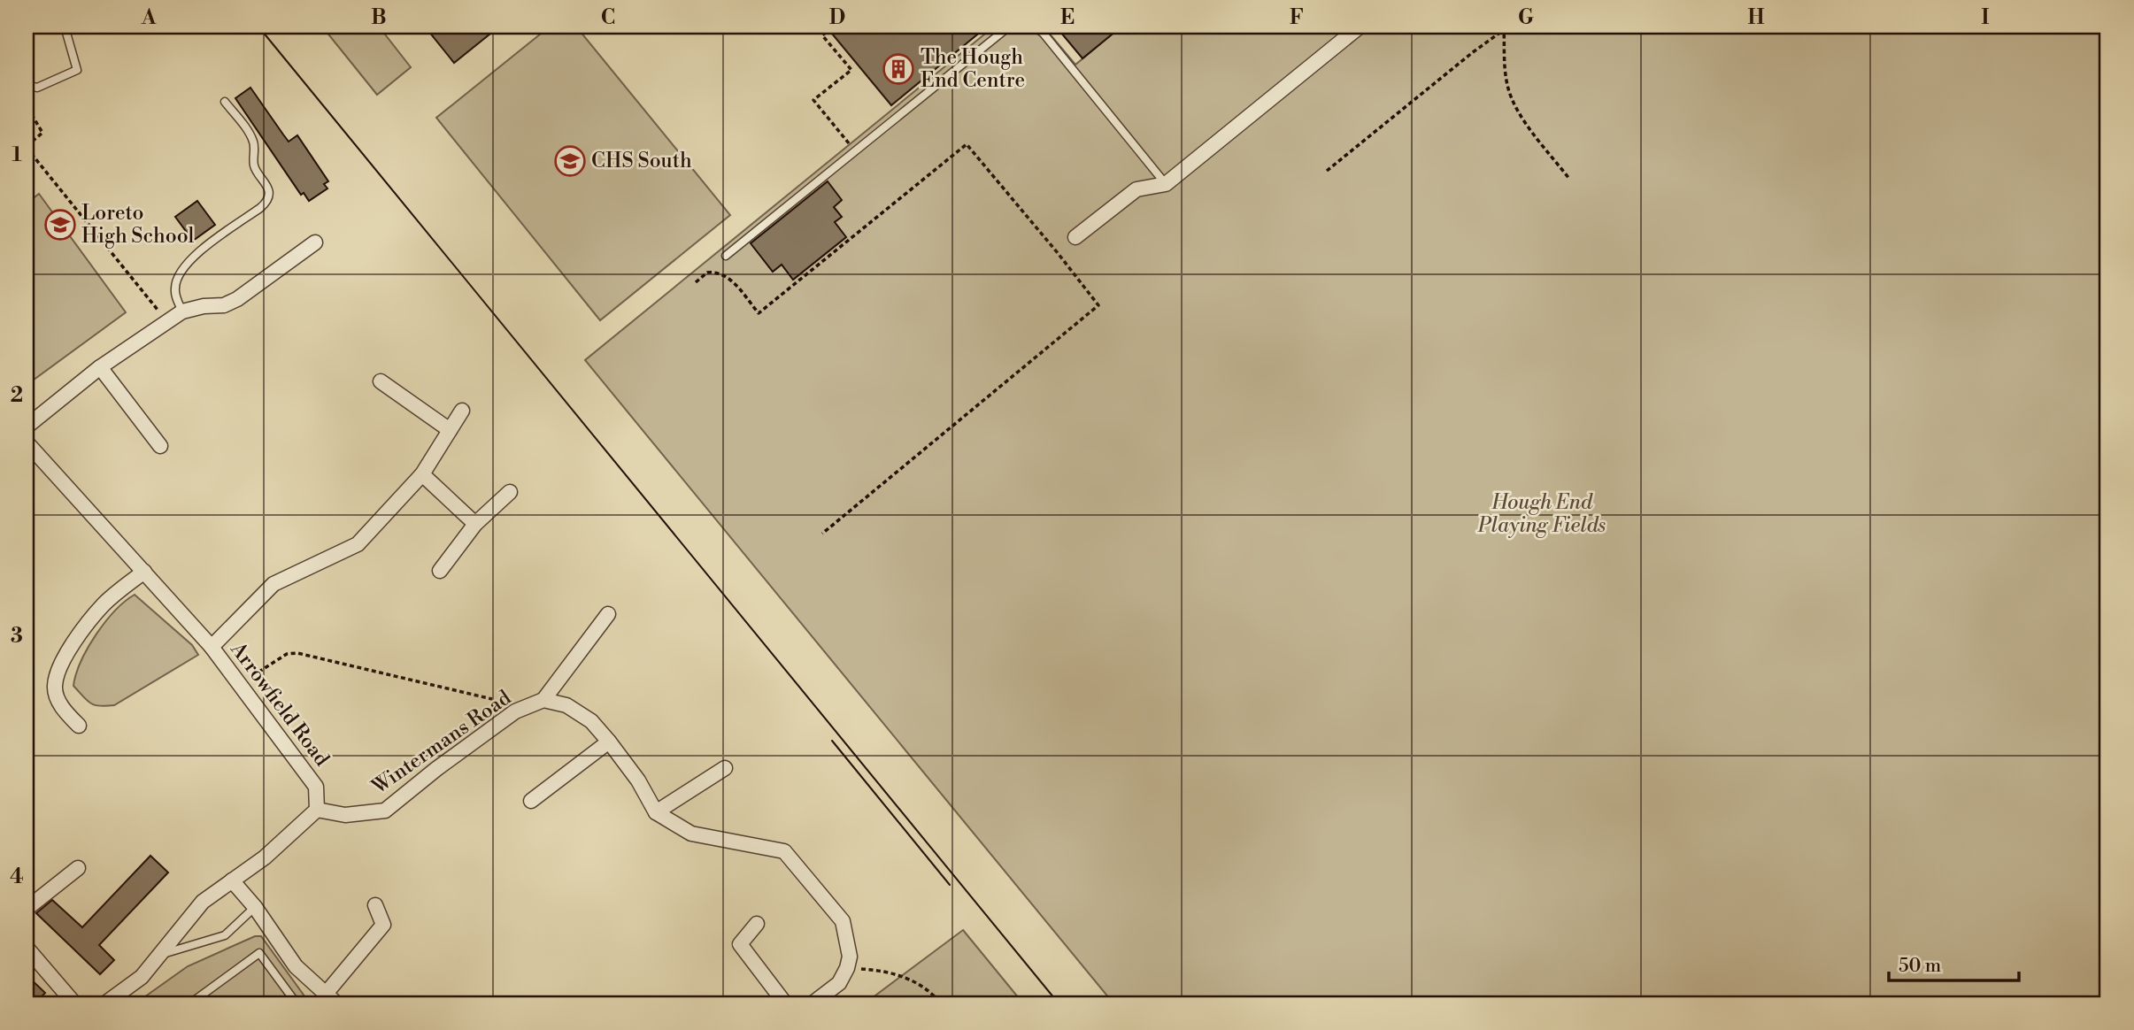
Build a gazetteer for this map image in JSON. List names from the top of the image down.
{
  "streets": {
    "street": ["Arrowfield Road", "Wintermans Road"]
  },
  "crossings": [
    ["Arrowfield Road", "Wintermans Road"]
  ],
  "parks": ["Hough End Playing Fields"],
  "places": {
    "building": ["The Hough End Centre"],
    "school or university": ["CHS South", "Loreto High School"]
  },
  "scale_bar": "50 m",
  "grid": {
    "columns": [
      "A",
      "B",
      "C",
      "D",
      "E",
      "F",
      "G",
      "H",
      "I"
    ],
    "rows": [
      "1",
      "2",
      "3",
      "4"
    ]
  }
}
